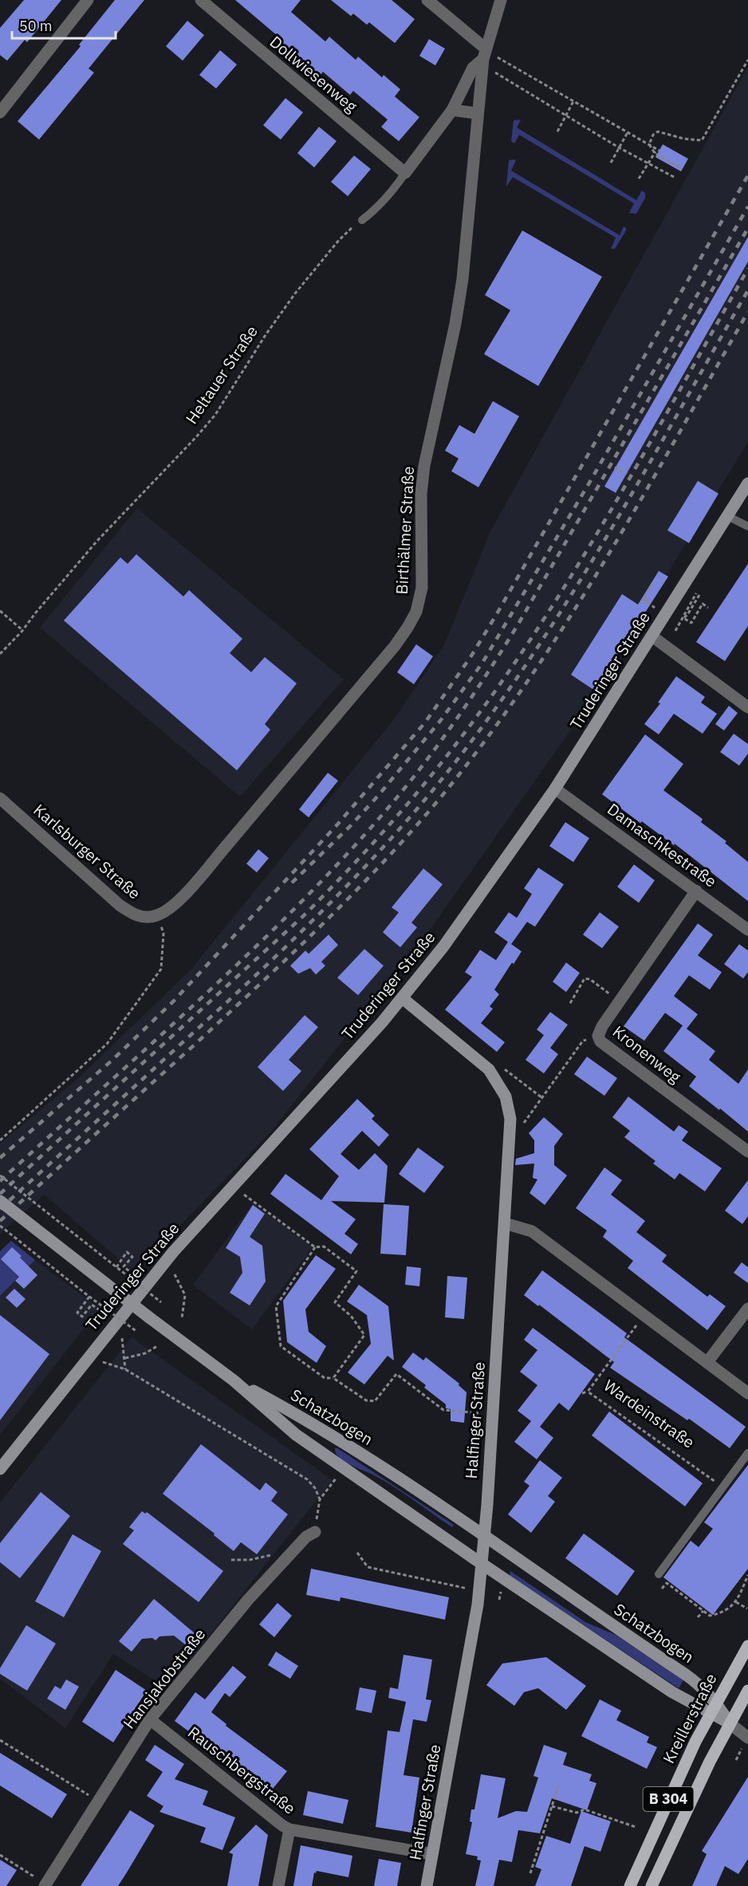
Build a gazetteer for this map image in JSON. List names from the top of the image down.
{
  "streets": {
    "main road": ["Kreillerstraße", "B 304"],
    "street": [
      "Dollwiesenweg",
      "Birthälmer Straße",
      "Truderinger Straße",
      "Damaschkestraße",
      "Karlsburger Straße",
      "Kronenweg",
      "Schatzbogen",
      "Halfinger Straße",
      "Hansjakobstraße",
      "Rauschbergstraße"
    ],
    "path": ["Heltauer Straße", "Wardeinstraße"]
  },
  "crossings": [
    ["Dollwiesenweg", "Birthälmer Straße"],
    ["Birthälmer Straße", "Karlsburger Straße"],
    ["Truderinger Straße", "Damaschkestraße"],
    ["Truderinger Straße", "Halfinger Straße"],
    ["Damaschkestraße", "Kronenweg"],
    ["Kronenweg", "Halfinger Straße"],
    ["Schatzbogen", "Halfinger Straße"],
    ["Schatzbogen", "Kreillerstraße"],
    ["Schatzbogen", "B 304"],
    ["Halfinger Straße", "Rauschbergstraße"],
    ["Hansjakobstraße", "Rauschbergstraße"]
  ],
  "scale_bar": "50 m"
}
